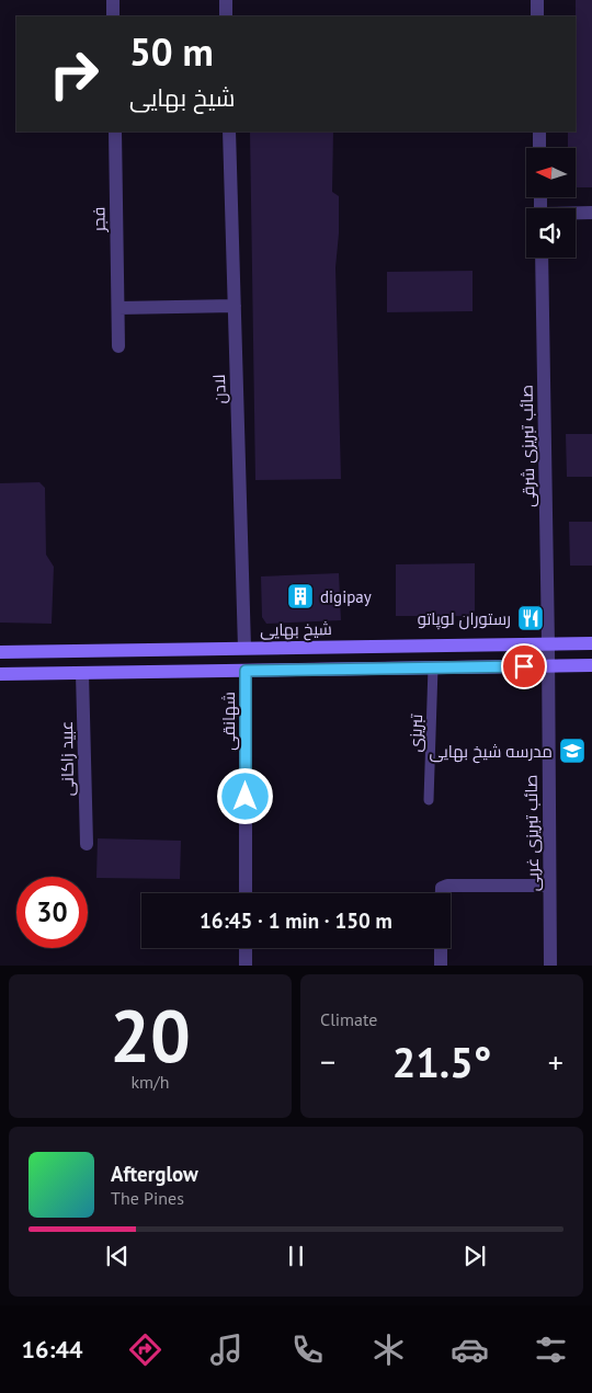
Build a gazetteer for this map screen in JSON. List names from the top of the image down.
{
  "streets": {
    "main road": ["شیخ بهایی"],
    "street": [
      "فجر",
      "لادن",
      "صائب تبریزی شرقی",
      "شهانقی",
      "عبید زاکانی",
      "صائب تبریزی غربی"
    ],
    "lane": ["تبریزی"]
  },
  "crossings": [
    ["لادن", "شیخ بهایی"],
    ["صائب تبریزی شرقی", "شیخ بهایی"],
    ["صائب تبریزی شرقی", "صائب تبریزی غربی"]
  ],
  "places": {
    "building": ["digipay"],
    "restaurant": ["رستوران لوپاتو"],
    "school or university": ["مدرسه شیخ بهایی"]
  },
  "north": "left",
  "page": {
    "turn": ["50 m", "شیخ بهایی"],
    "limit": "30",
    "trip": "16:45 · 1 min · 150 m",
    "tile": [
      ["20", "km/h"],
      "Climate"
    ],
    "heat": ["−", "21.5°", "+"],
    "song": ["Afterglow", "The Pines"],
    "tabs": "16:44"
  }
}
